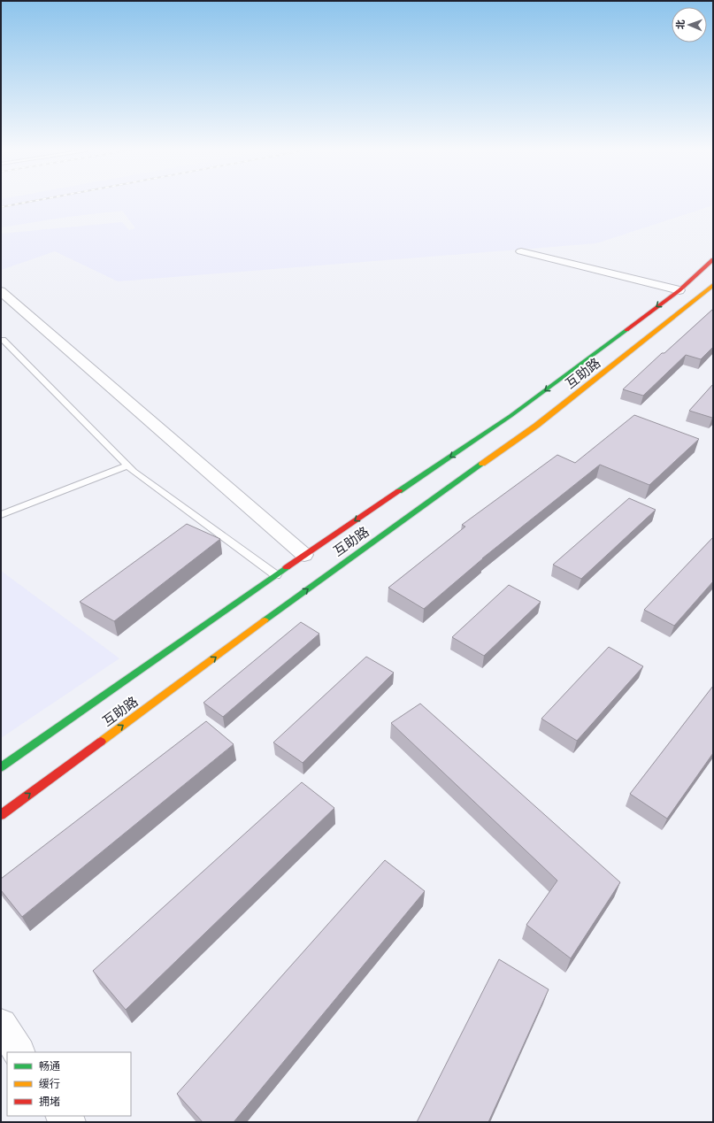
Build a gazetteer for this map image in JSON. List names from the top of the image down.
{
  "streets": {
    "highway": ["互助路"]
  },
  "legend": ["畅通", "缓行", "拥堵"],
  "north": "left"
}
